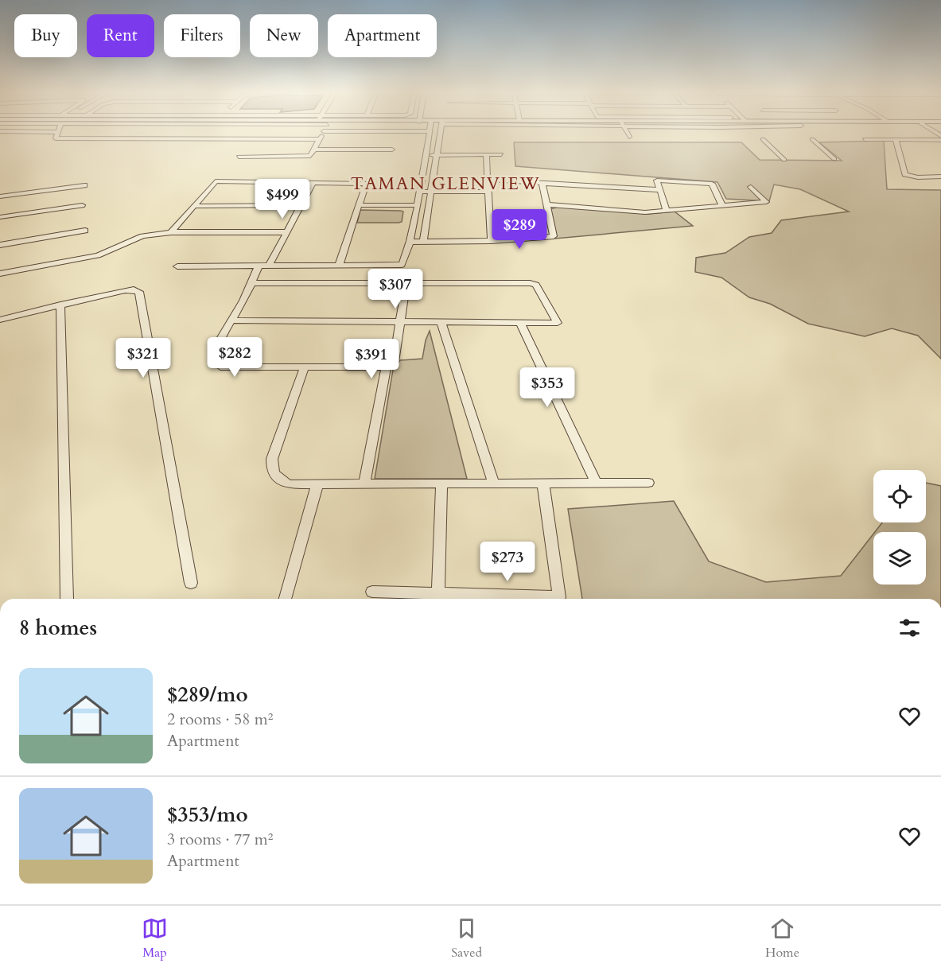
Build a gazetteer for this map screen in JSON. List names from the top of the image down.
{
  "districts": ["TAMAN GLENVIEW"],
  "page": {
    "chip": [
      "Buy",
      "Rent",
      "Filters",
      "New",
      "Apartment"
    ],
    "price": [
      "$499",
      "$289",
      "$307",
      "$282",
      "$321",
      "$391",
      "$353",
      "$273"
    ],
    "heading": "8 homes",
    "list": [
      {
        "name": "$289/mo",
        "note": "2 rooms · 58 m² · Apartment"
      },
      {
        "name": "$353/mo",
        "note": "3 rooms · 77 m² · Apartment"
      }
    ],
    "tabs": ["Map", "Saved", "Home"]
  }
}
